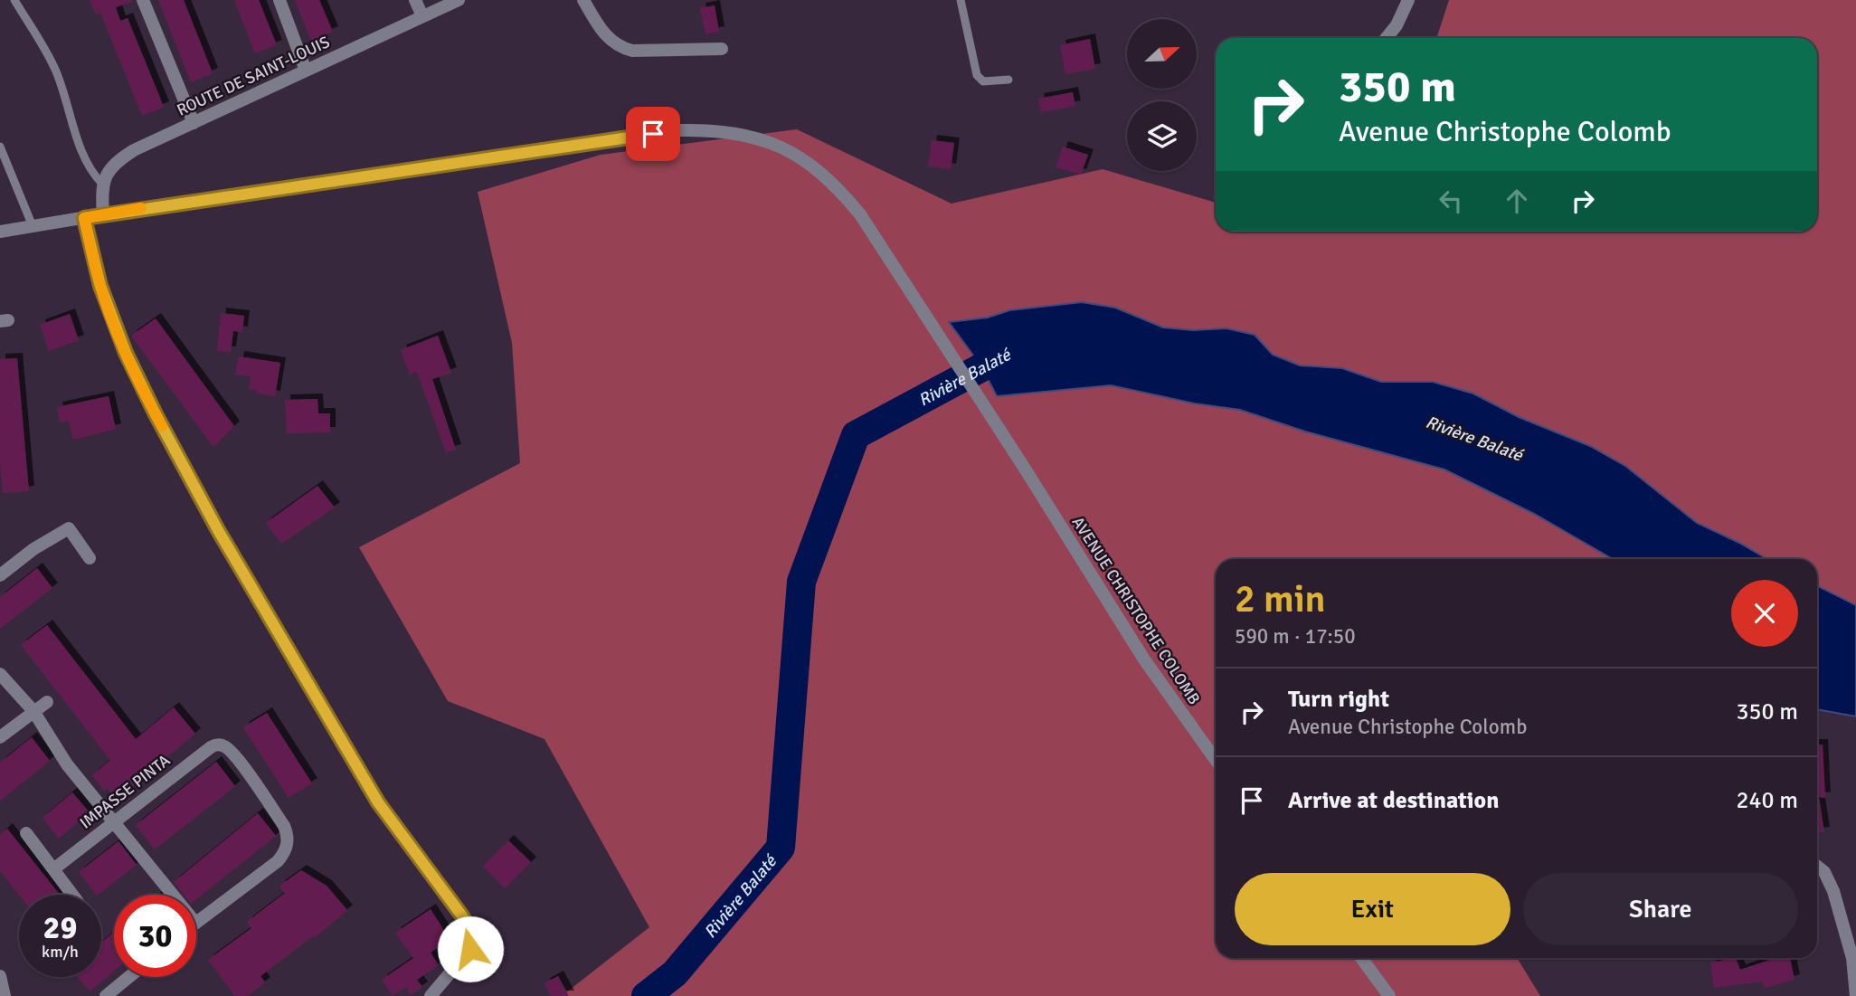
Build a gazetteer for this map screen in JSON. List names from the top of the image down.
{
  "streets": {
    "street": ["ROUTE DE SAINT-LOUIS", "AVENUE CHRISTOPHE COLOMB", "IMPASSE PINTA"]
  },
  "water": ["Rivière Balaté"],
  "north": "right",
  "page": {
    "turn": ["350 m", "Avenue Christophe Colomb"],
    "heading": ["2 min", "590 m · 17:50"],
    "list": [
      {
        "name": "Turn right",
        "note": "Avenue Christophe Colomb",
        "value": "350 m"
      },
      {
        "name": "Arrive at destination",
        "value": "240 m"
      }
    ],
    "buttons": ["Exit", "Share"],
    "speed": "29 km/h",
    "limit": "30"
  }
}
